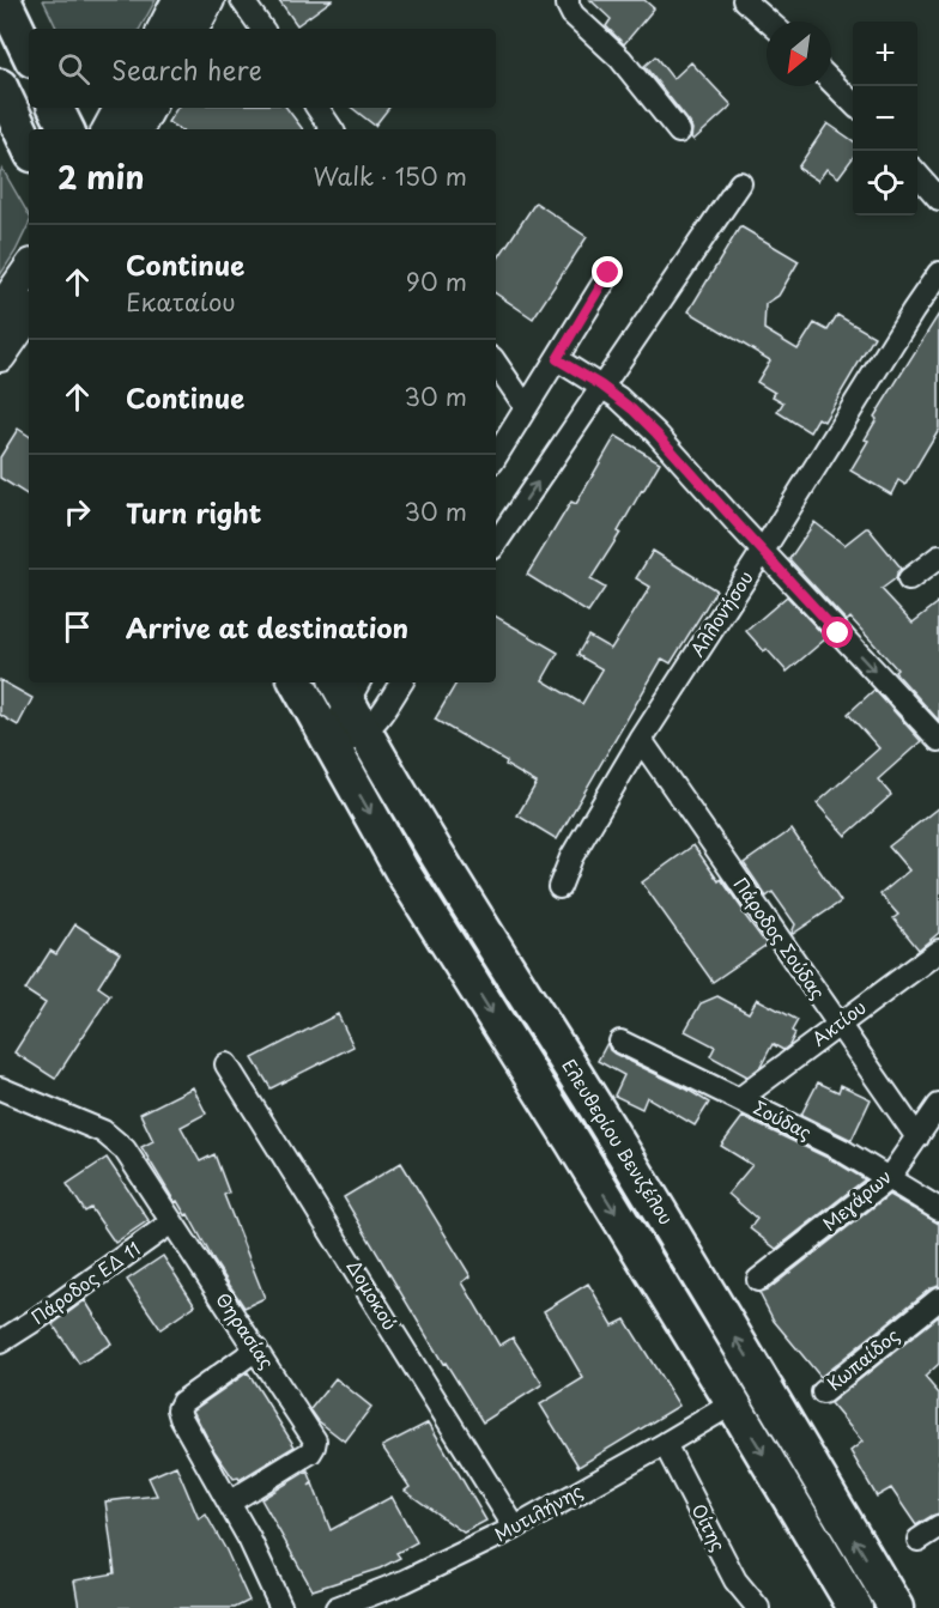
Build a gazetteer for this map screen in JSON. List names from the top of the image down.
{
  "streets": {
    "main road": ["Ελευθερίου Βενιζέλου"],
    "street": [
      "Αλλονήσου",
      "Πάροδος Σούδας",
      "Ακτίου",
      "Σούδας",
      "Μεγάρων",
      "Πάροδος ΕΔ 11",
      "Δομοκού",
      "Θηρασίας",
      "Κωπαίδος",
      "Μυτιλήνης",
      "Οίτης"
    ]
  },
  "crossings": [
    ["Αλλονήσου", "Πάροδος Σούδας"],
    ["Πάροδος Σούδας", "Ακτίου"],
    ["Πάροδος Σούδας", "Μεγάρων"],
    ["Ακτίου", "Σούδας"],
    ["Σούδας", "Μεγάρων"],
    ["Πάροδος ΕΔ 11", "Θηρασίας"],
    ["Δομοκού", "Μυτιλήνης"],
    ["Μυτιλήνης", "Οίτης"]
  ],
  "north": "bottom left",
  "page": {
    "map_buttons": ["+", "−"],
    "search": "Search here",
    "heading": ["2 min", "Walk · 150 m"],
    "list": [
      ["Continue", "Εκαταίου", "90 m"],
      ["Continue", "30 m"],
      ["Turn right", "30 m"],
      "Arrive at destination"
    ]
  }
}
